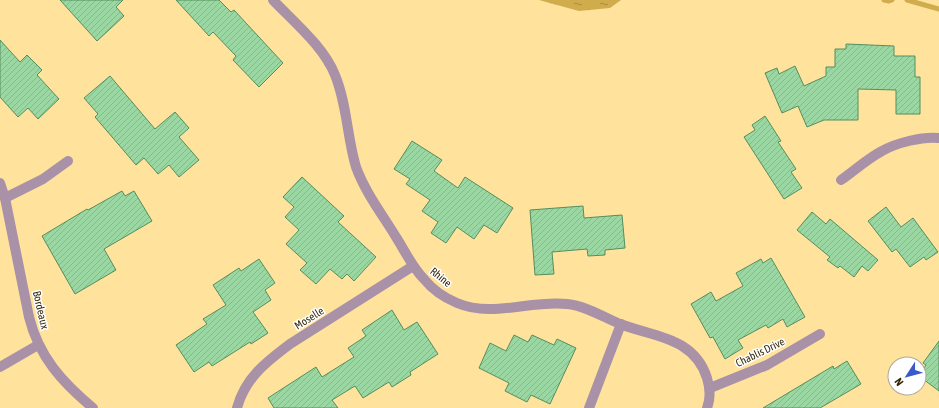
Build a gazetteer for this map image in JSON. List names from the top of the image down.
{
  "streets": {
    "street": [
      "Rhine",
      "Bordeaux",
      "Moselle",
      "Chablis Drive"
    ]
  },
  "crossings": [
    ["Rhine", "Moselle"],
    ["Rhine", "Chablis Drive"]
  ],
  "north": "bottom left"
}
